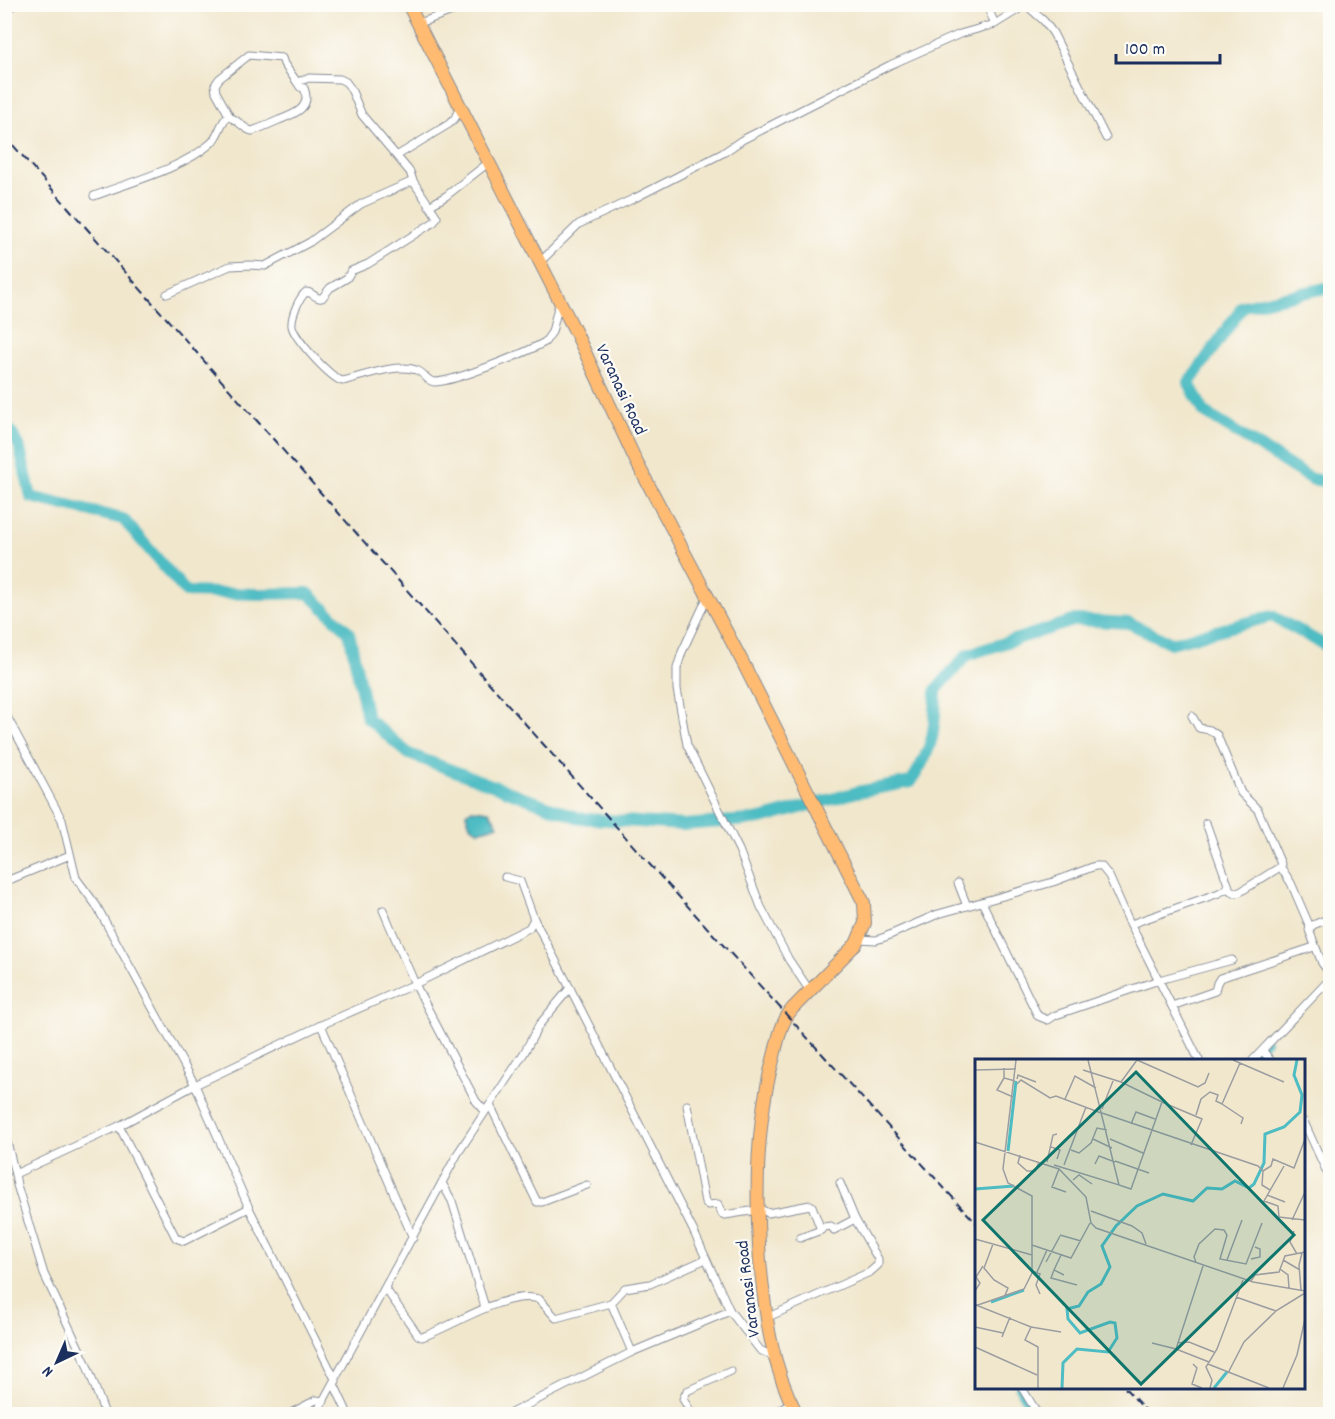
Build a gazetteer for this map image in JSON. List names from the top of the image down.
{
  "streets": {
    "highway": ["Varanasi Road"]
  },
  "scale_bar": "100 m",
  "north": "bottom left"
}
